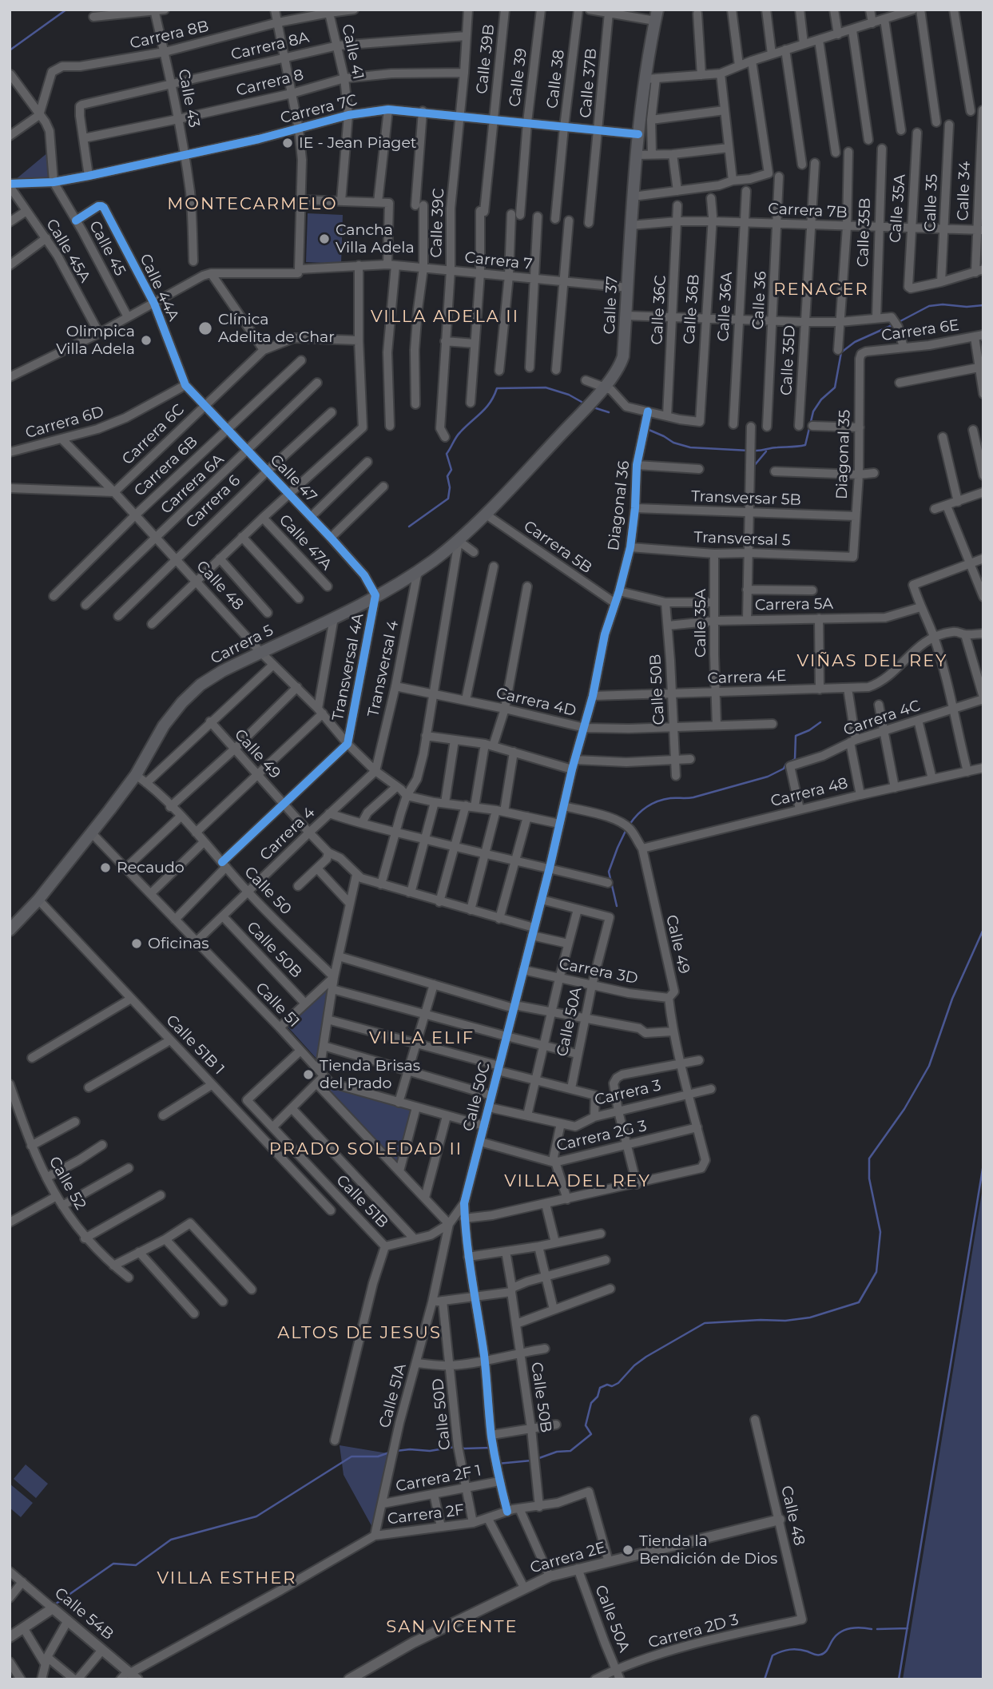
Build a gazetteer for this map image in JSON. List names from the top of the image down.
{
  "streets": {
    "main road": ["Calle 37", "Carrera 5"],
    "street": [
      "Carrera 8B",
      "Carrera 8A",
      "Calle 41",
      "Calle 39B",
      "Calle 39",
      "Calle 38",
      "Carrera 8",
      "Calle 37B",
      "Calle 43",
      "Carrera 7C",
      "Calle 34",
      "Calle 35",
      "Calle 35A",
      "Carrera 7B",
      "Calle 39C",
      "Calle 35B",
      "Calle 45",
      "Calle 45A",
      "Carrera 7",
      "Calle 44A",
      "Calle 36",
      "Calle 36A",
      "Calle 36B",
      "Calle 36C",
      "Carrera 6E",
      "Calle 35D",
      "Carrera 6D",
      "Carrera 6C",
      "Diagonal 35",
      "Carrera 6B",
      "Calle 47",
      "Carrera 6A",
      "Transversar 5B",
      "Carrera 6",
      "Diagonal 36",
      "Transversal 5",
      "Calle 47A",
      "Carrera 5B",
      "Calle 48",
      "Carrera 5A",
      "Transversal 4A",
      "Transversal 4",
      "Carrera 4E",
      "Calle 50B",
      "Carrera 4D",
      "Carrera 4C",
      "Calle 49",
      "Carrera 48",
      "Carrera 4",
      "Calle 50",
      "Carrera 3D",
      "Calle 51",
      "Calle 50A",
      "Calle 51B 1",
      "Carrera 3",
      "Calle 50C",
      "Carrera 2G 3",
      "Calle 52",
      "Calle 51B",
      "Calle 51A",
      "Calle 50D",
      "Carrera 2F 1",
      "Carrera 2F",
      "Carrera 2E",
      "Calle 54B",
      "Carrera 2D 3"
    ]
  },
  "crossings": [
    ["Carrera 8B", "Calle 41"],
    ["Carrera 8B", "Calle 43"],
    ["Carrera 8B", "Calle 45"],
    ["Carrera 8A", "Calle 41"],
    ["Carrera 8A", "Carrera 8"],
    ["Carrera 8A", "Calle 43"],
    ["Carrera 8A", "Calle 39C"],
    ["Calle 41", "Carrera 8"],
    ["Calle 41", "Carrera 7C"],
    ["Calle 39B", "Carrera 7C"],
    ["Calle 39B", "Carrera 7"],
    ["Calle 39", "Carrera 7C"],
    ["Calle 39", "Carrera 7"],
    ["Calle 38", "Carrera 7C"],
    ["Carrera 8", "Calle 43"],
    ["Carrera 8", "Calle 39C"],
    ["Calle 37B", "Carrera 7C"],
    ["Calle 43", "Carrera 7C"],
    ["Carrera 7C", "Calle 39C"],
    ["Carrera 7C", "Calle 45"],
    ["Carrera 7C", "Calle 45A"],
    ["Carrera 7C", "Calle 37"],
    ["Calle 34", "Carrera 7B"],
    ["Calle 35", "Calle 35A"],
    ["Calle 35", "Carrera 7B"],
    ["Calle 35A", "Carrera 7B"],
    ["Calle 35A", "Transversal 5"],
    ["Calle 35A", "Carrera 5A"],
    ["Calle 35A", "Carrera 4E"],
    ["Calle 35A", "Carrera 4D"],
    ["Carrera 7B", "Calle 35B"],
    ["Carrera 7B", "Calle 36"],
    ["Carrera 7B", "Calle 37"],
    ["Carrera 7B", "Calle 36A"],
    ["Carrera 7B", "Calle 36B"],
    ["Carrera 7B", "Calle 36C"],
    ["Carrera 7B", "Calle 35D"],
    ["Calle 39C", "Carrera 7"],
    ["Calle 45", "Carrera 7"],
    ["Calle 45", "Calle 44A"],
    ["Calle 45A", "Carrera 7"],
    ["Carrera 7", "Calle 44A"],
    ["Carrera 7", "Calle 37"],
    ["Calle 44A", "Carrera 6D"],
    ["Calle 44A", "Calle 47"],
    ["Calle 37", "Carrera 5B"],
    ["Calle 37", "Carrera 5"],
    ["Calle 36B", "Calle 36C"],
    ["Carrera 6E", "Diagonal 35"],
    ["Carrera 6D", "Calle 47"],
    ["Carrera 6D", "Calle 48"],
    ["Carrera 6C", "Calle 47"],
    ["Carrera 6C", "Calle 48"],
    ["Diagonal 35", "Transversar 5B"],
    ["Diagonal 35", "Transversal 5"],
    ["Carrera 6B", "Calle 47"],
    ["Carrera 6B", "Calle 48"],
    ["Calle 47", "Carrera 6A"],
    ["Calle 47", "Carrera 6"],
    ["Calle 47", "Carrera 5"],
    ["Calle 47", "Transversal 4A"],
    ["Carrera 6A", "Calle 48"],
    ["Transversar 5B", "Diagonal 36"],
    ["Carrera 6", "Calle 48"],
    ["Diagonal 36", "Transversal 5"],
    ["Diagonal 36", "Carrera 5B"],
    ["Diagonal 36", "Carrera 4E"],
    ["Diagonal 36", "Calle 50C"],
    ["Calle 48", "Carrera 5"],
    ["Calle 48", "Transversal 4A"],
    ["Calle 48", "Transversal 4"],
    ["Calle 48", "Carrera 4"],
    ["Calle 48", "Carrera 2E"],
    ["Calle 48", "Carrera 2D 3"],
    ["Carrera 5A", "Calle 50B"],
    ["Carrera 5", "Transversal 4A"],
    ["Carrera 5", "Transversal 4"],
    ["Carrera 5", "Calle 49"],
    ["Carrera 5", "Calle 50"],
    ["Carrera 5", "Calle 51"],
    ["Carrera 5", "Calle 51B 1"],
    ["Transversal 4", "Carrera 4D"],
    ["Transversal 4", "Carrera 4"],
    ["Carrera 4E", "Calle 50B"],
    ["Carrera 4E", "Calle 50C"],
    ["Calle 50B", "Carrera 4D"],
    ["Calle 50B", "Carrera 4"],
    ["Calle 50B", "Carrera 2F"],
    ["Carrera 4D", "Calle 50C"],
    ["Carrera 4C", "Carrera 48"],
    ["Calle 49", "Carrera 48"],
    ["Calle 49", "Carrera 4"],
    ["Calle 49", "Carrera 3D"],
    ["Calle 49", "Carrera 3"],
    ["Calle 49", "Calle 50C"],
    ["Calle 49", "Carrera 2G 3"],
    ["Carrera 4", "Calle 50"],
    ["Carrera 4", "Calle 51"],
    ["Carrera 3D", "Calle 50A"],
    ["Carrera 3D", "Calle 50C"],
    ["Calle 51", "Calle 50C"],
    ["Calle 51", "Calle 51B"],
    ["Calle 50A", "Carrera 2E"],
    ["Calle 50A", "Carrera 2D 3"],
    ["Carrera 3", "Calle 50C"],
    ["Calle 50C", "Carrera 2G 3"],
    ["Calle 50C", "Calle 51A"],
    ["Calle 50C", "Carrera 2F 1"],
    ["Calle 50C", "Carrera 2F"],
    ["Calle 51A", "Carrera 2F 1"],
    ["Calle 51A", "Carrera 2F"],
    ["Calle 50D", "Carrera 2F 1"],
    ["Calle 50D", "Carrera 2F"],
    ["Carrera 2F", "Carrera 2E"],
    ["Carrera 2F", "Calle 54B"]
  ],
  "districts": [
    "MONTECARMELO",
    "RENACER",
    "VILLA ADELA II",
    "VIÑAS DEL REY",
    "VILLA ELIF",
    "PRADO SOLEDAD II",
    "VILLA DEL REY",
    "ALTOS DE JESUS",
    "VILLA ESTHER",
    "SAN VICENTE"
  ],
  "places": [
    "IE - Jean Piaget",
    "Cancha Villa Adela",
    "Clínica Adelita de Char",
    "Olimpica Villa Adela",
    "Recaudo",
    "Oficinas",
    "Tienda Brisas del Prado",
    "Tienda la Bendición de Dios"
  ]
}
